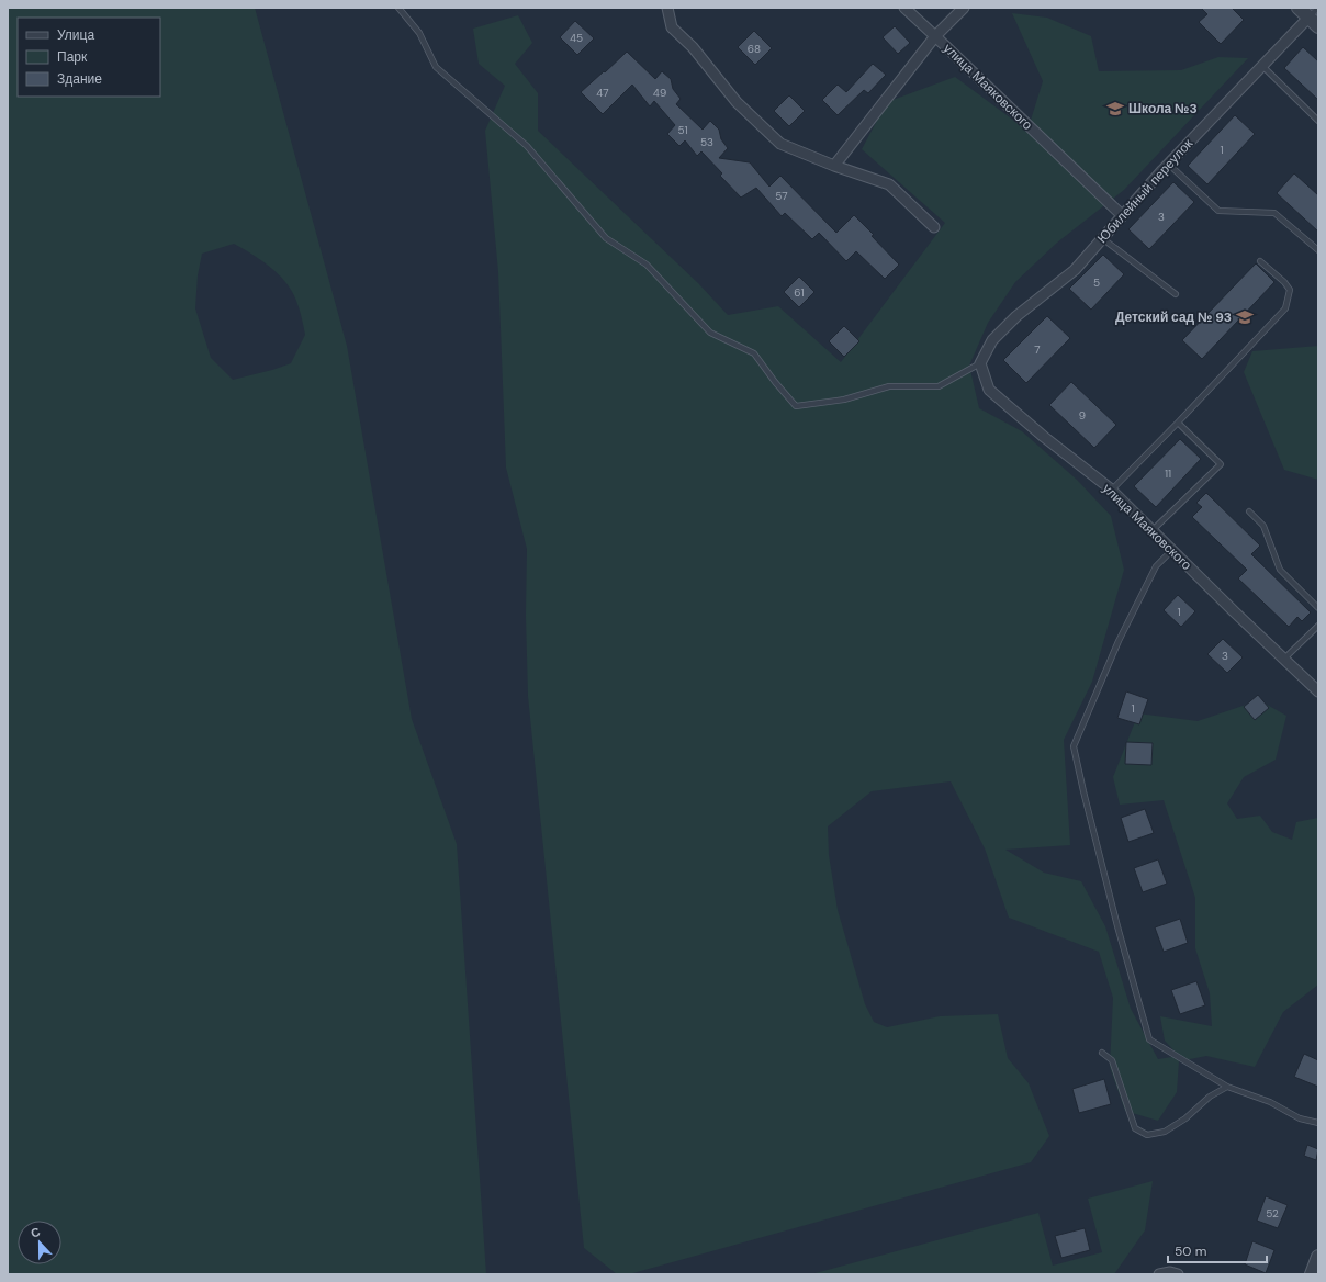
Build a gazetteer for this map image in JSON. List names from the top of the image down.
{
  "streets": {
    "street": ["улица Маяковского", "Юбилейный переулок"]
  },
  "crossings": [
    ["улица Маяковского", "Юбилейный переулок"]
  ],
  "places": {
    "school or university": ["Школа №3", "Детский сад № 93"]
  },
  "house_numbers": [
    "45",
    "68",
    "47",
    "49",
    "51",
    "53",
    "1",
    "57",
    "3",
    "5",
    "61",
    "7",
    "9",
    "11",
    "1",
    "3",
    "1",
    "52"
  ],
  "legend": ["Улица", "Парк", "Здание"],
  "scale_bar": "50 m",
  "north": "top"
}
